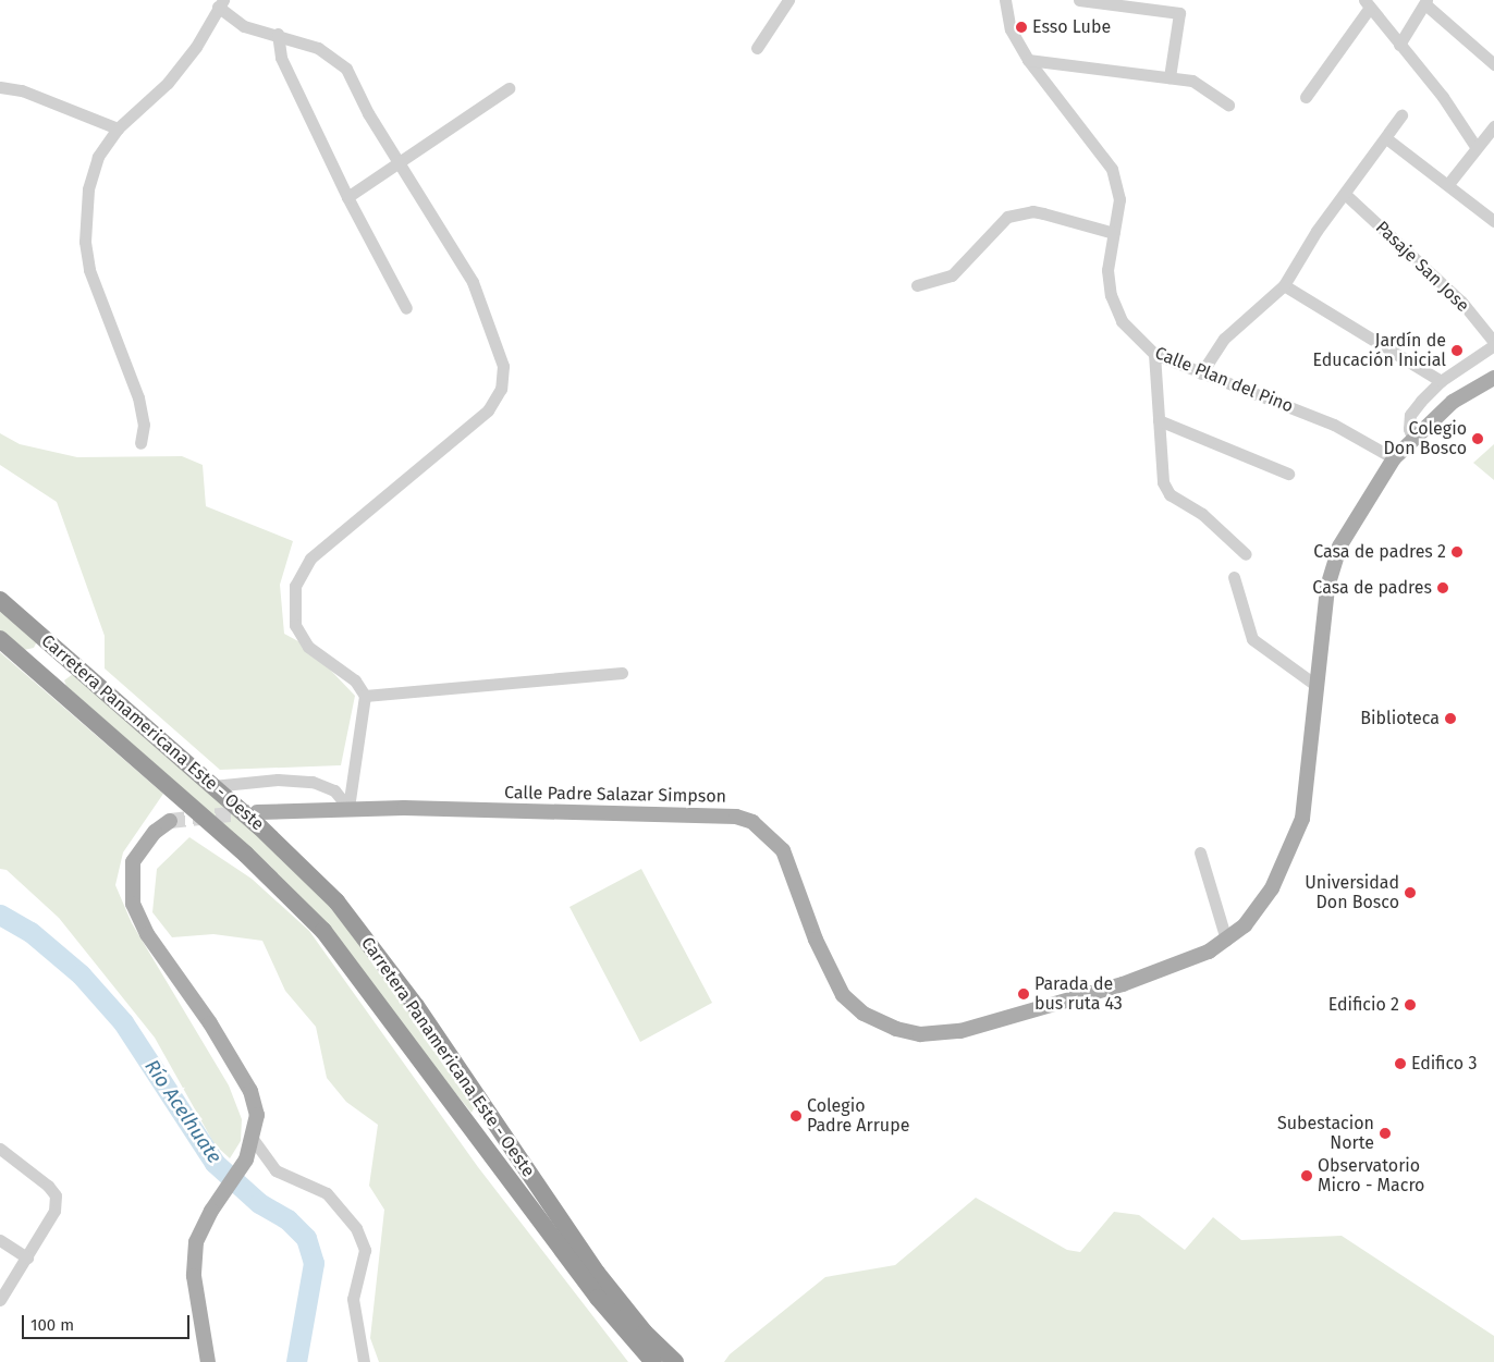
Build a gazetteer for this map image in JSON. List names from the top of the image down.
{
  "streets": {
    "highway": ["Carretera Panamericana Este - Oeste"],
    "main road": ["Calle Padre Salazar Simpson"],
    "street": ["Pasaje San Jose", "Calle Plan del Pino"]
  },
  "crossings": [
    ["Calle Plan del Pino", "Calle Padre Salazar Simpson"]
  ],
  "water": ["Río Acelhuate"],
  "places": [
    "Esso Lube",
    "Jardín de Educación Inicial",
    "Colegio Don Bosco",
    "Casa de padres 2",
    "Casa de padres",
    "Biblioteca",
    "Universidad Don Bosco",
    "Parada de bus ruta 43",
    "Edificio 2",
    "Edifico 3",
    "Colegio Padre Arrupe",
    "Subestacion Norte",
    "Observatorio Micro - Macro"
  ],
  "scale_bar": "100 m"
}
